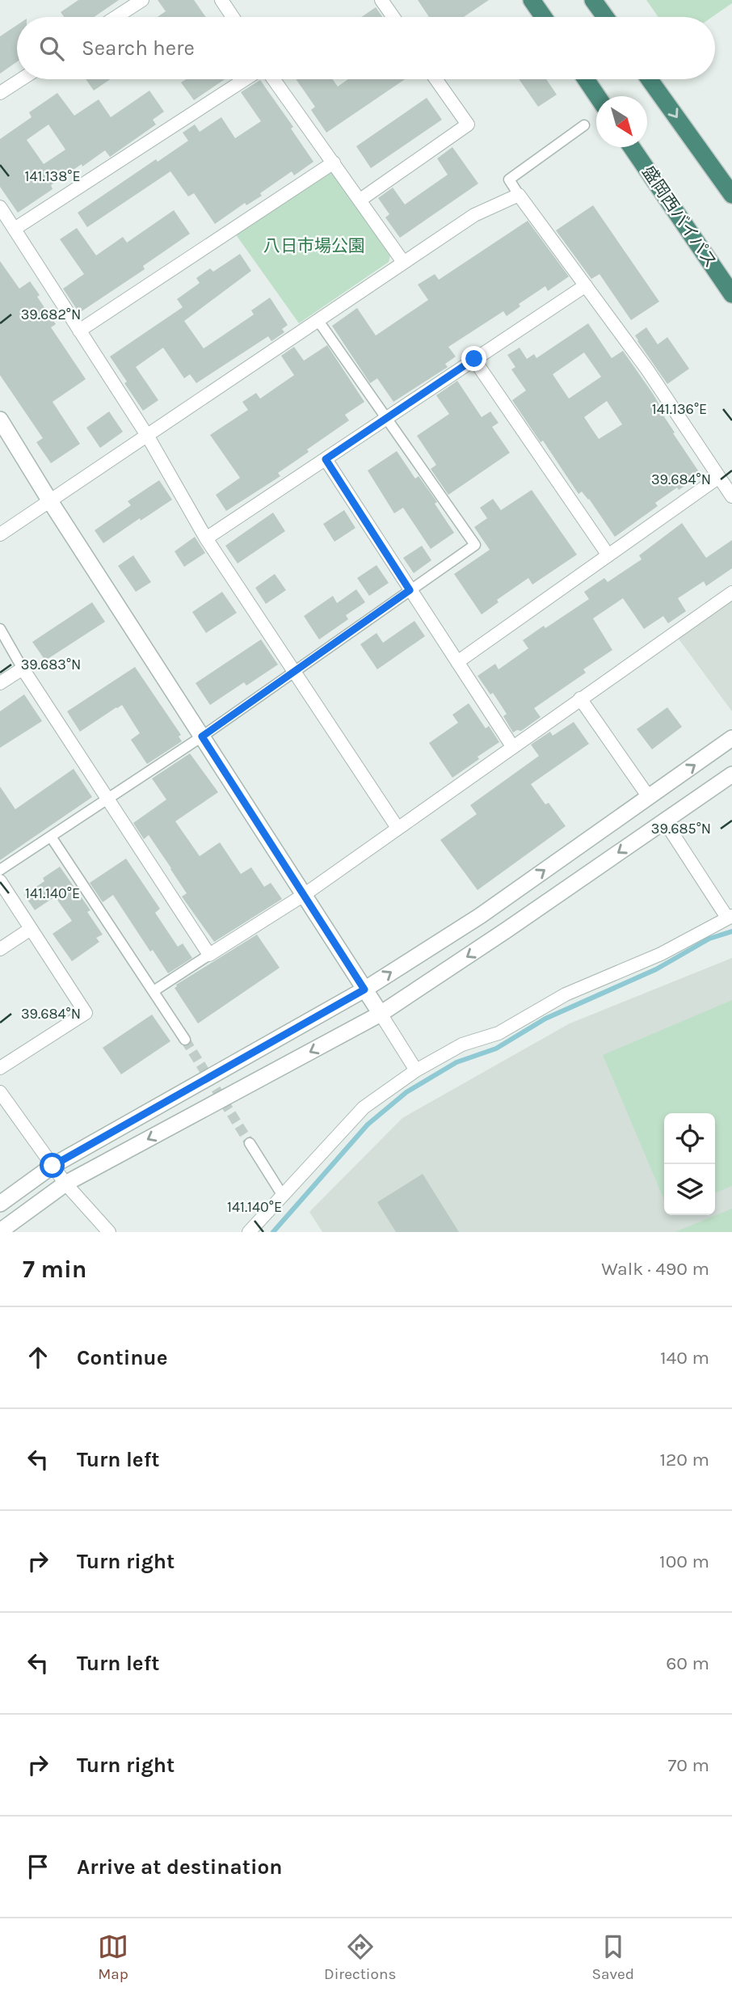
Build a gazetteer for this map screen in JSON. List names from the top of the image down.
{
  "streets": {
    "highway": ["盛岡西バイパス"]
  },
  "parks": ["八日市場公園"],
  "north": "bottom right",
  "page": {
    "search": "Search here",
    "heading": ["7 min", "Walk · 490 m"],
    "list": [
      ["Continue", "140 m"],
      ["Turn left", "120 m"],
      ["Turn right", "100 m"],
      ["Turn left", "60 m"],
      ["Turn right", "70 m"],
      "Arrive at destination"
    ],
    "nav": ["Map", "Directions", "Saved"]
  },
  "coordinates": [
    "141.138°E",
    "39.682°N",
    "141.136°E",
    "39.684°N",
    "39.683°N",
    "39.685°N",
    "141.140°E"
  ]
}
